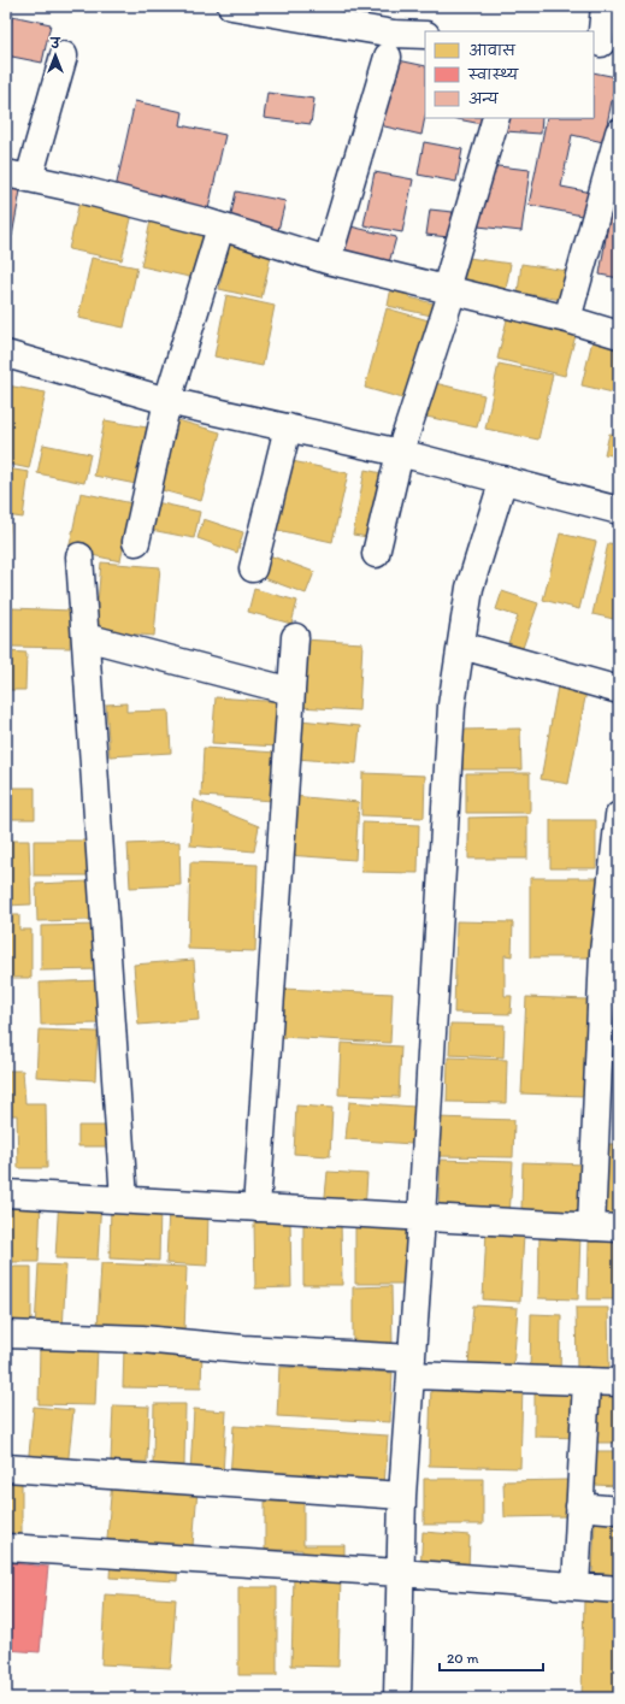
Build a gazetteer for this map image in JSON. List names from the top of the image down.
{
  "legend": ["आवास", "स्वास्थ्य", "अन्य"],
  "scale_bar": "20 m",
  "north": "top"
}
